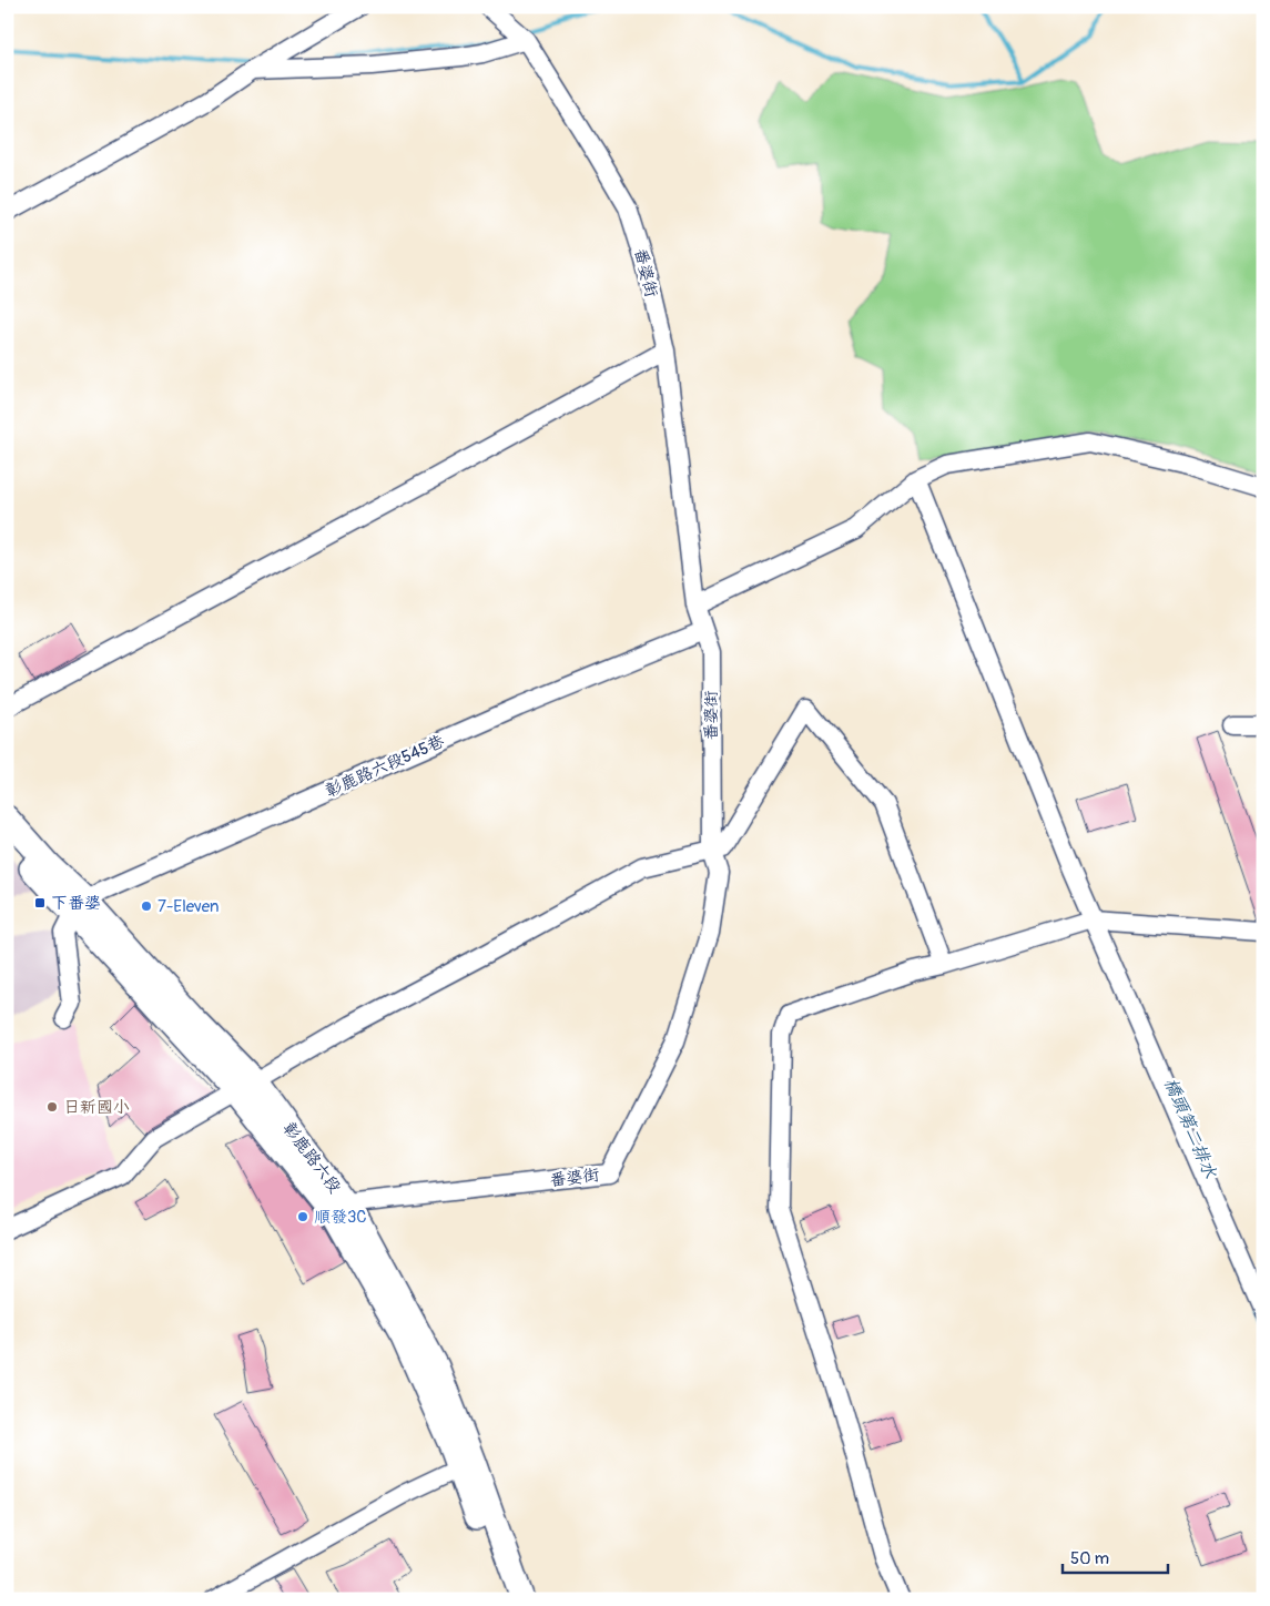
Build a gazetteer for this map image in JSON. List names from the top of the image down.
{
  "streets": {
    "main road": ["彰鹿路六段"],
    "street": ["番婆街", "彰鹿路六段545巷"]
  },
  "crossings": [
    ["番婆街", "彰鹿路六段545巷"],
    ["番婆街", "彰鹿路六段"],
    ["彰鹿路六段545巷", "彰鹿路六段"]
  ],
  "water": ["橋頭第二排水"],
  "places": {
    "transit": ["下番婆"],
    "other": ["7-Eleven", "日新國小", "順發3C"]
  },
  "scale_bar": "50 m"
}
